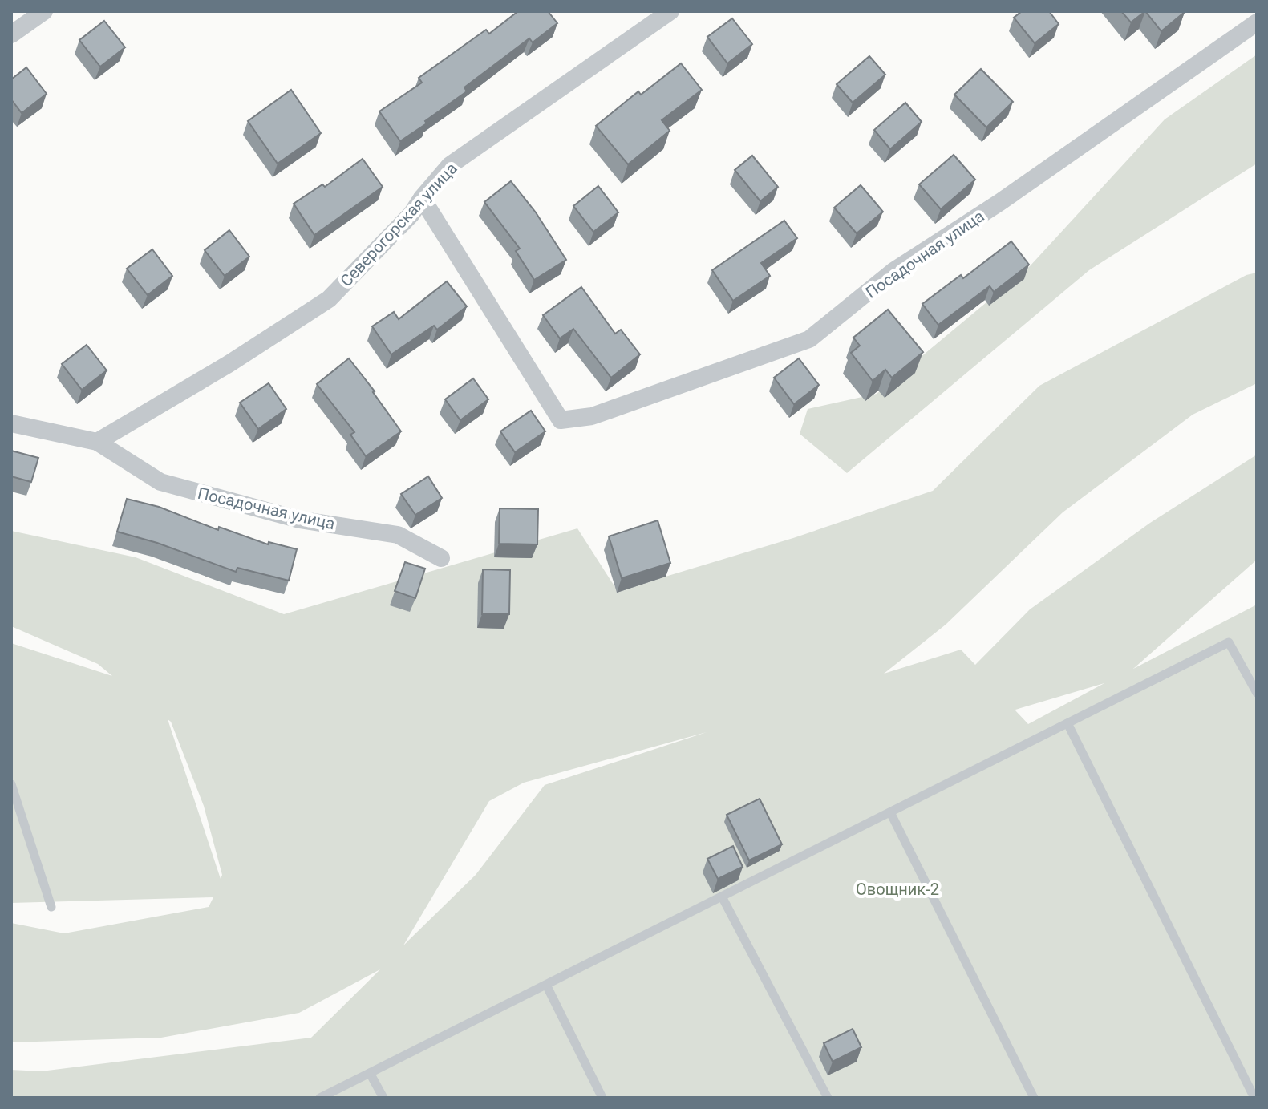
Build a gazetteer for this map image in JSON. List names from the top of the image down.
{
  "streets": {
    "street": ["Северогорская улица", "Посадочная улица"]
  },
  "crossings": [
    ["Северогорская улица", "Посадочная улица"]
  ],
  "parks": ["Овощник-2"]
}
